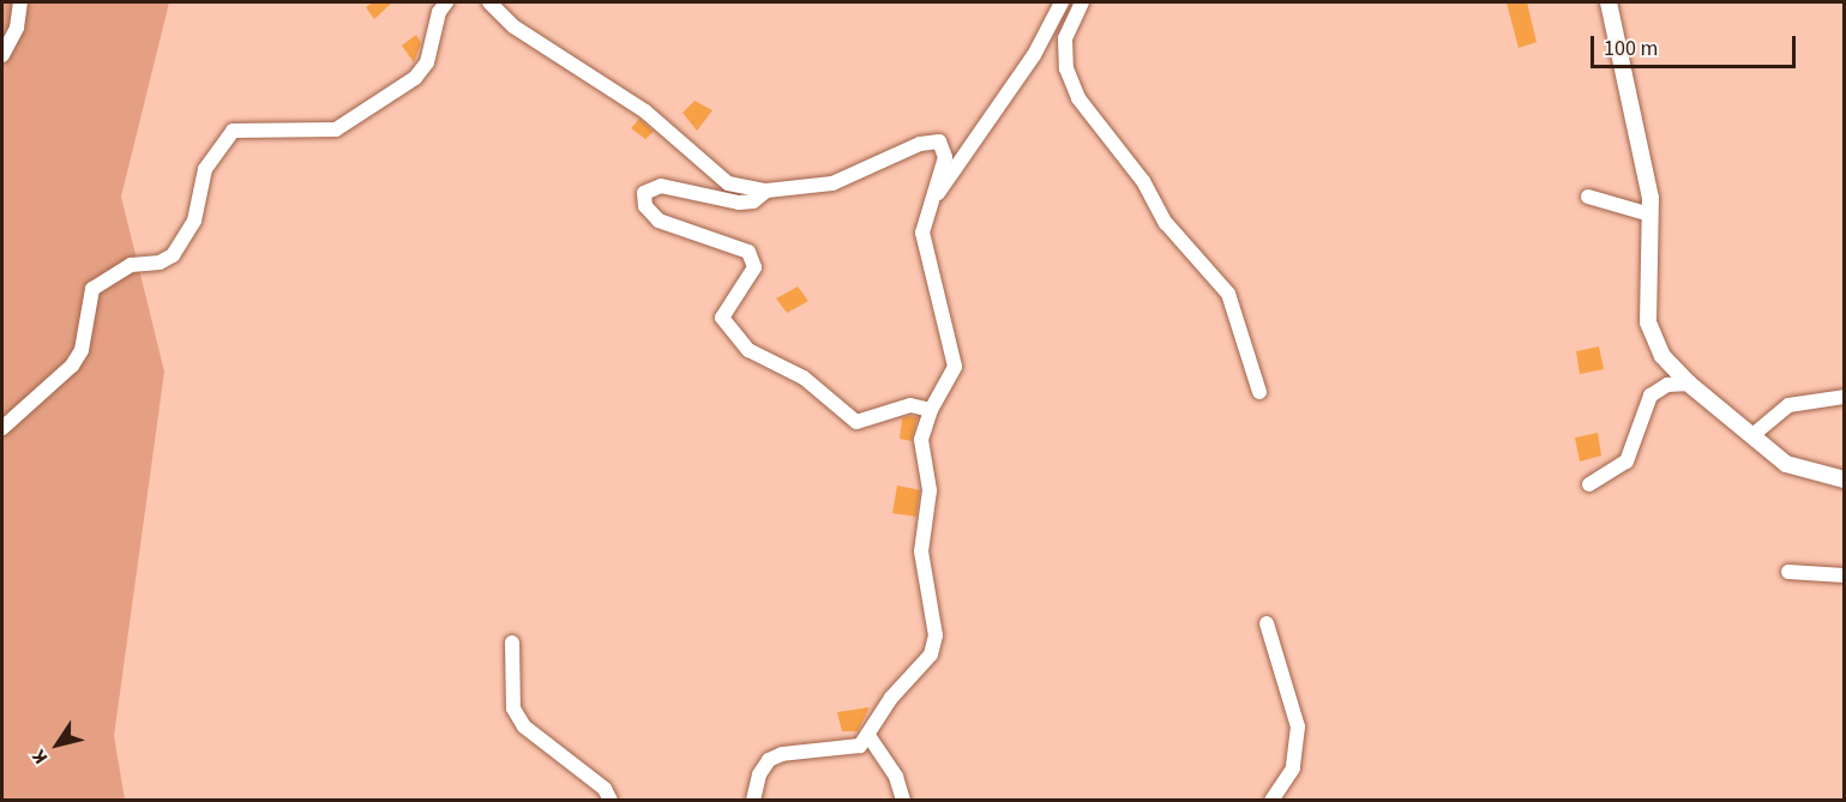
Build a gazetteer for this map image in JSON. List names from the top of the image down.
{
  "scale_bar": "100 m",
  "north": "bottom left"
}
